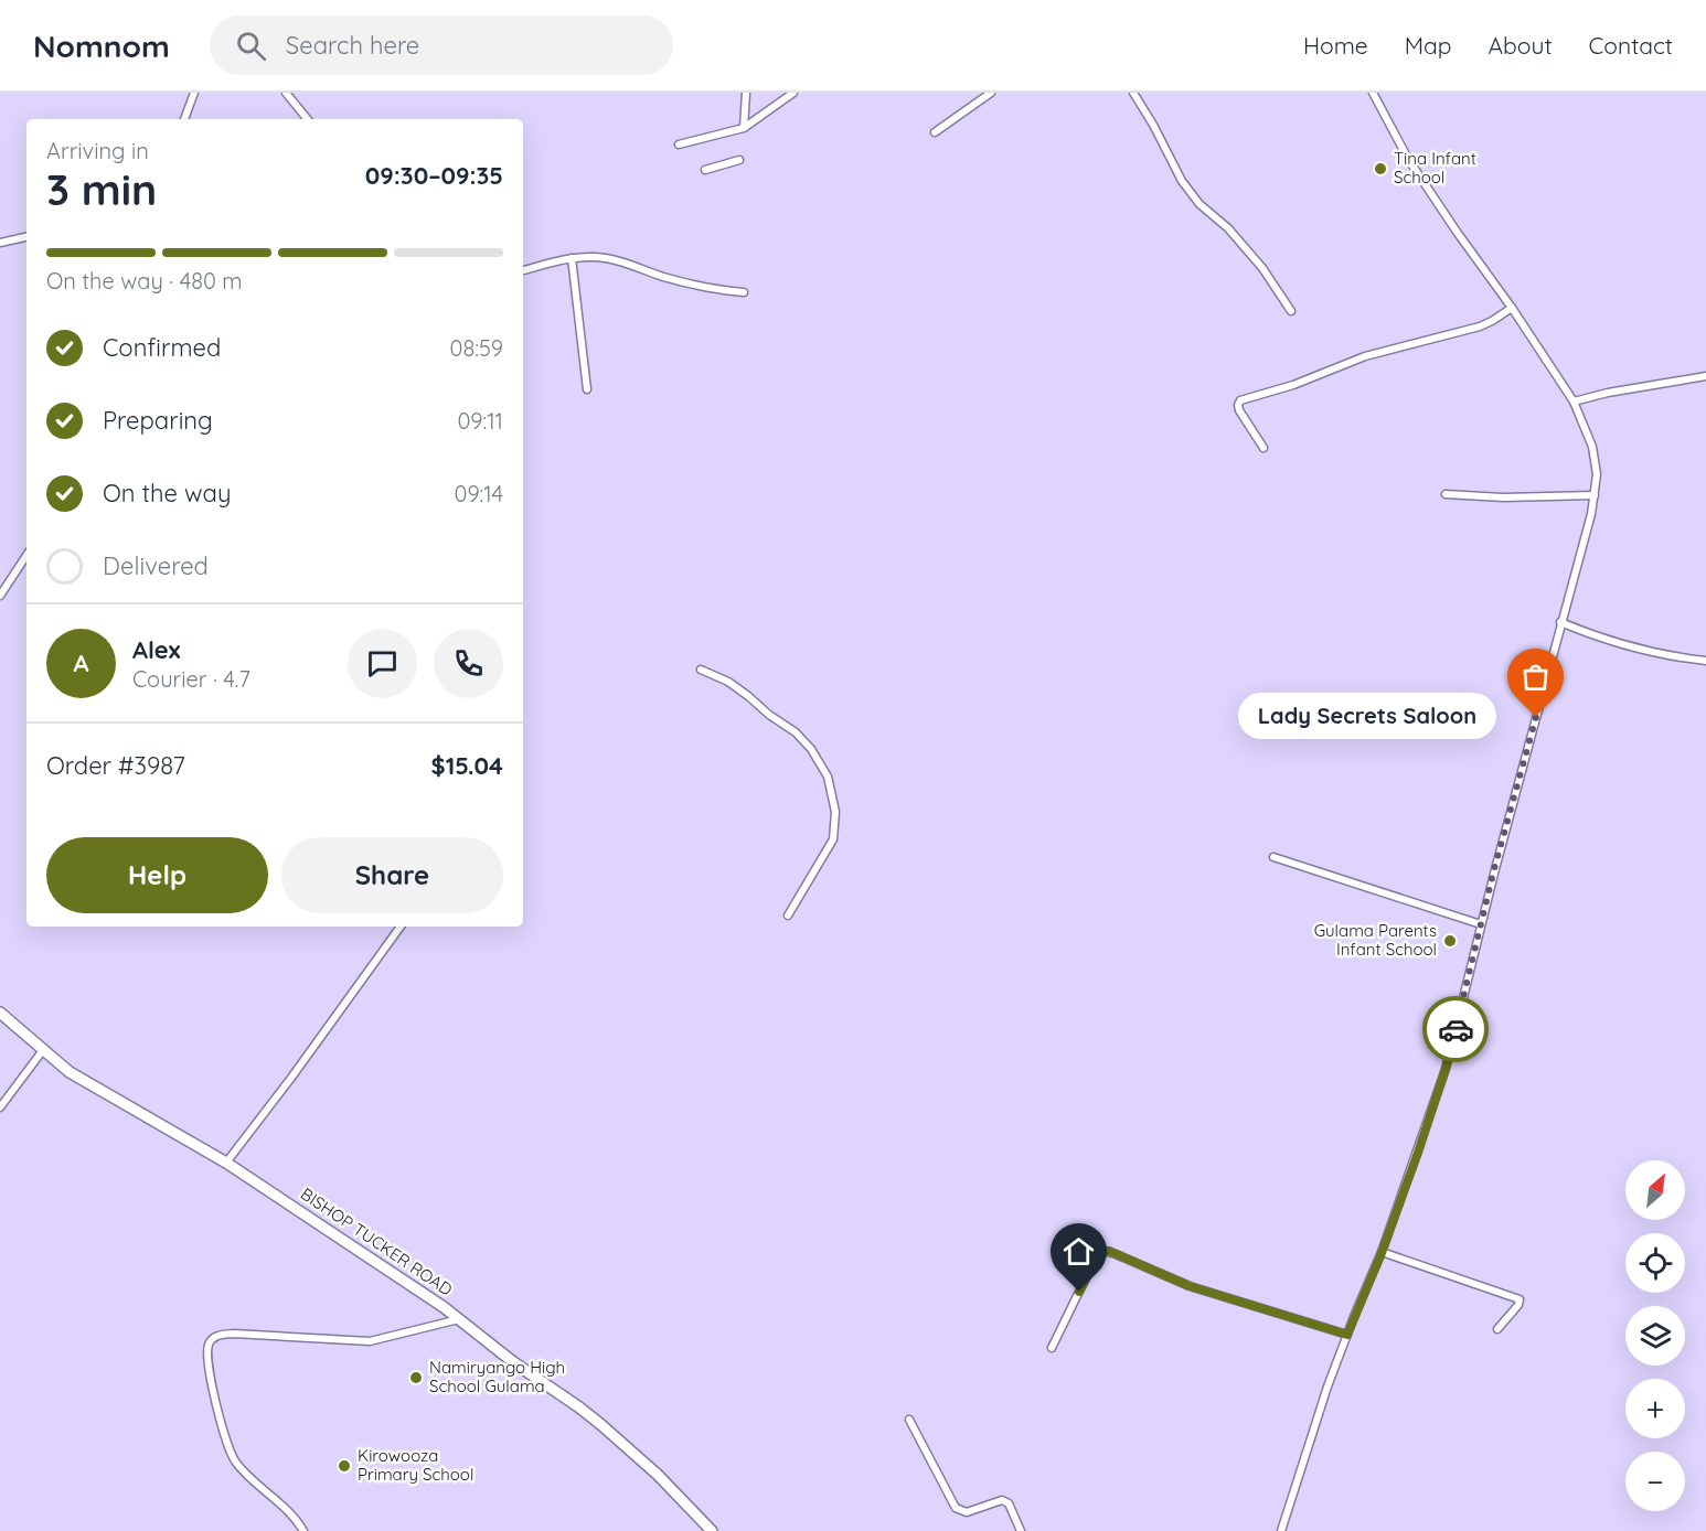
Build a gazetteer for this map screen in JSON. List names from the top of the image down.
{
  "streets": {
    "main road": ["BISHOP TUCKER ROAD"]
  },
  "places": [
    "Tina Infant School",
    "Lady Secrets Saloon",
    "Gulama Parents Infant School",
    "Namiryango High School Gulama",
    "Kirowooza Primary School"
  ],
  "north": "top right",
  "page": {
    "header": "Nomnom",
    "search": "Search here",
    "nav": [
      "Home",
      "Map",
      "About",
      "Contact"
    ],
    "heading": ["3 min", "Arriving in", "09:30–09:35"],
    "panel": [
      "Alex",
      "Courier · 4.7",
      "Order #3987",
      "$15.04"
    ],
    "bar": "On the way · 480 m",
    "list": [
      ["Confirmed", "08:59"],
      ["Preparing", "09:11"],
      ["On the way", "09:14"],
      "Delivered"
    ],
    "round": "A",
    "bubble": "Lady Secrets Saloon",
    "buttons": ["Help", "Share"],
    "map_buttons": ["+", "−"]
  }
}
